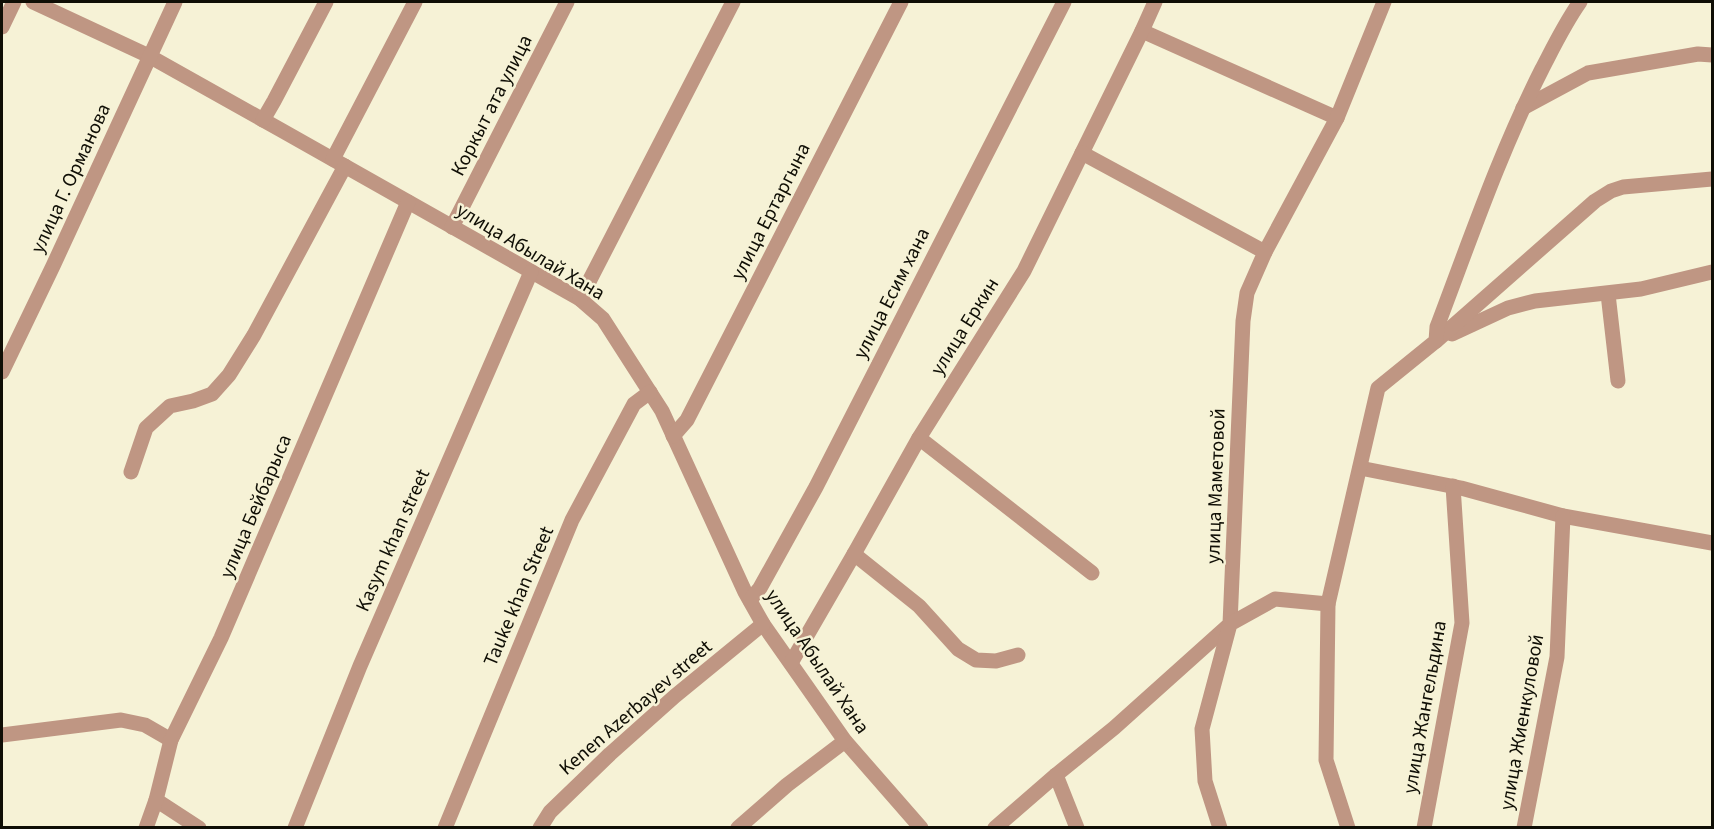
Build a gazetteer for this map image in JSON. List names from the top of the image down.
{
  "streets": {
    "street": [
      "Коркыт ата улица",
      "улица Г. Орманова",
      "улица Ертаргына",
      "улица Абылай Хана",
      "улица Есим хана",
      "улица Еркин",
      "улица Маметовой",
      "улица Бейбарыса",
      "Kasym khan street",
      "Tauke khan Street",
      "Kenen Azerbayev street",
      "улица Жангельдина",
      "улица Жиенкуловой"
    ]
  },
  "crossings": [
    ["Коркыт ата улица", "улица Абылай Хана"],
    ["улица Г. Орманова", "улица Абылай Хана"],
    ["улица Ертаргына", "улица Абылай Хана"],
    ["улица Абылай Хана", "улица Есим хана"],
    ["улица Абылай Хана", "улица Еркин"],
    ["улица Абылай Хана", "улица Бейбарыса"],
    ["улица Абылай Хана", "Kasym khan street"],
    ["улица Абылай Хана", "Tauke khan Street"],
    ["улица Абылай Хана", "Kenen Azerbayev street"]
  ]
}
